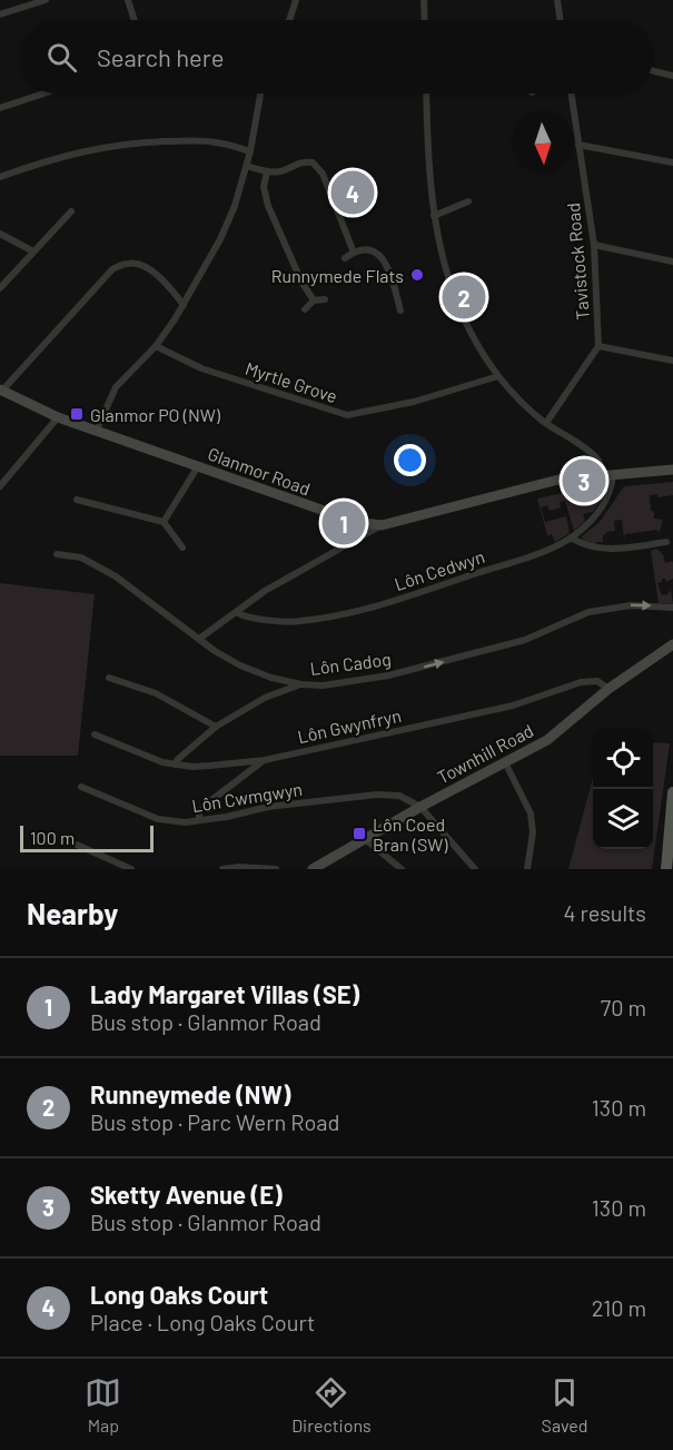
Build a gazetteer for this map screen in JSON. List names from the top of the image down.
{
  "streets": {
    "street": [
      "Tavistock Road",
      "Myrtle Grove",
      "Glanmor Road",
      "Lôn Cedwyn",
      "Lôn Cadog",
      "Lôn Gwynfryn",
      "Townhill Road",
      "Lôn Cwmgwyn"
    ]
  },
  "crossings": [
    ["Glanmor Road", "Lôn Cedwyn"],
    ["Lôn Gwynfryn", "Townhill Road"],
    ["Townhill Road", "Lôn Cwmgwyn"]
  ],
  "one_way": ["Lôn Cadog"],
  "places": {
    "other": ["Runnymede Flats"],
    "transit": ["Glanmor PO (NW)", "Lôn Coed Bran (SW)"]
  },
  "scale_bar": "100 m",
  "north": "bottom",
  "page": {
    "search": "Search here",
    "pins": [
      "4",
      "2",
      "3",
      "1"
    ],
    "scale": "100 m",
    "heading": ["Nearby", "4 results"],
    "list": [
      {
        "mark": "1",
        "name": "Lady Margaret Villas (SE)",
        "note": "Bus stop · Glanmor Road",
        "value": "70 m"
      },
      {
        "mark": "2",
        "name": "Runneymede (NW)",
        "note": "Bus stop · Parc Wern Road",
        "value": "130 m"
      },
      {
        "mark": "3",
        "name": "Sketty Avenue (E)",
        "note": "Bus stop · Glanmor Road",
        "value": "130 m"
      },
      {
        "mark": "4",
        "name": "Long Oaks Court",
        "note": "Place · Long Oaks Court",
        "value": "210 m"
      }
    ],
    "nav": ["Map", "Directions", "Saved"]
  }
}
